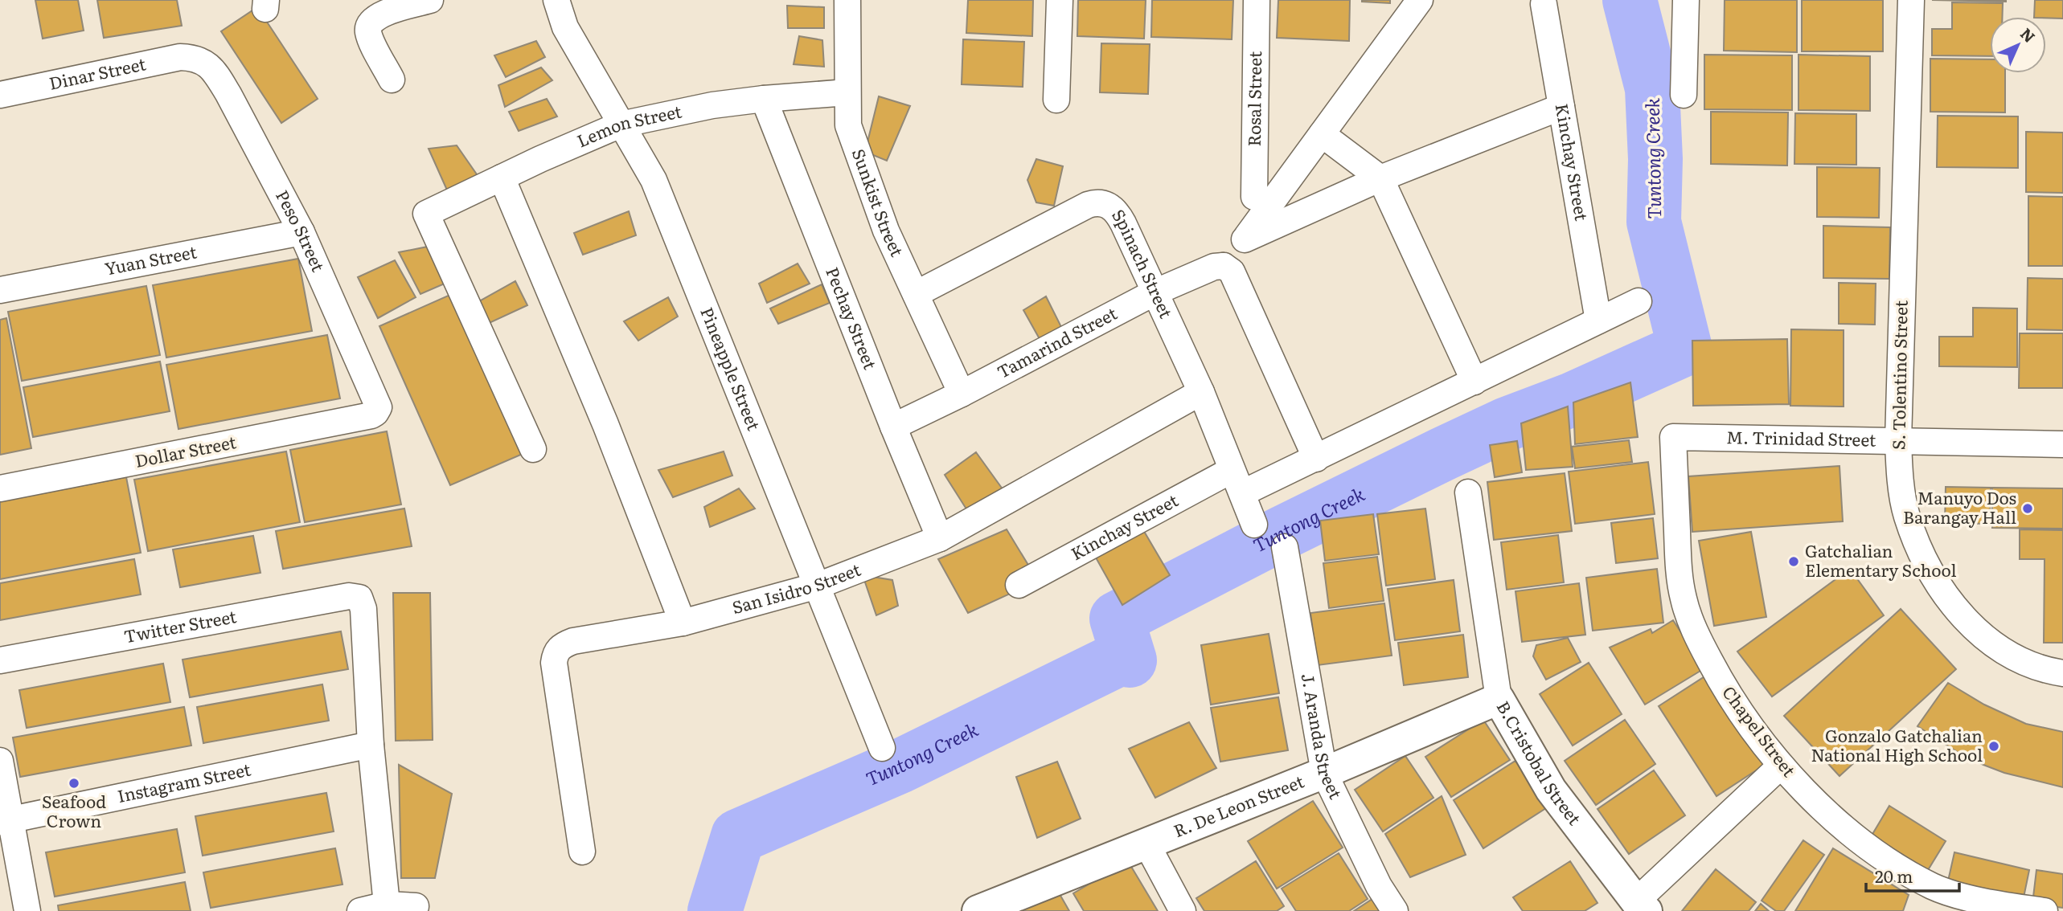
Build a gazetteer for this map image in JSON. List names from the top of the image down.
{
  "streets": {
    "street": [
      "Dinar Street",
      "Rosal Street",
      "Lemon Street",
      "Kinchay Street",
      "Sunkist Street",
      "Peso Street",
      "Yuan Street",
      "Spinach Street",
      "Pechay Street",
      "Tamarind Street",
      "Pineapple Street",
      "S. Tolentino Street",
      "M. Trinidad Street",
      "Dollar Street",
      "San Isidro Street",
      "Twitter Street",
      "Chapel Street",
      "J. Aranda Street",
      "B.Cristobal Street",
      "Instagram Street",
      "R. De Leon Street"
    ]
  },
  "crossings": [
    ["Dinar Street", "Peso Street"],
    ["Lemon Street", "Sunkist Street"],
    ["Lemon Street", "Pechay Street"],
    ["Lemon Street", "Pineapple Street"],
    ["Kinchay Street", "Spinach Street"],
    ["Sunkist Street", "Spinach Street"],
    ["Sunkist Street", "Tamarind Street"],
    ["Peso Street", "Yuan Street"],
    ["Peso Street", "Dollar Street"],
    ["Spinach Street", "Tamarind Street"],
    ["Spinach Street", "San Isidro Street"],
    ["Pechay Street", "Tamarind Street"],
    ["Pechay Street", "San Isidro Street"],
    ["Pineapple Street", "San Isidro Street"],
    ["S. Tolentino Street", "M. Trinidad Street"],
    ["M. Trinidad Street", "Chapel Street"],
    ["Twitter Street", "Instagram Street"],
    ["J. Aranda Street", "R. De Leon Street"],
    ["B.Cristobal Street", "R. De Leon Street"]
  ],
  "water": ["Tuntong Creek"],
  "places": [
    "Manuyo Dos Barangay Hall",
    "Gatchalian Elementary School",
    "Gonzalo Gatchalian National High School",
    "Seafood Crown"
  ],
  "scale_bar": "20 m",
  "north": "top right"
}
